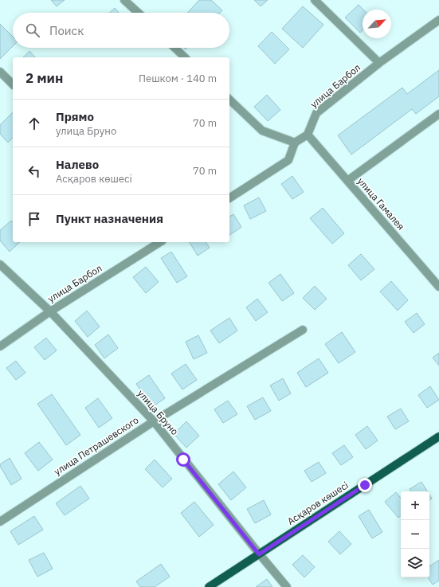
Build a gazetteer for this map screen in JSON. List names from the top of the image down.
{
  "streets": {
    "main road": ["Асқаров көшесі"],
    "street": [
      "улица Барбол",
      "улица Гамалея",
      "улица Бруно",
      "улица Петрашевского"
    ]
  },
  "crossings": [
    ["улица Барбол", "улица Гамалея"],
    ["улица Барбол", "улица Бруно"],
    ["улица Бруно", "улица Петрашевского"],
    ["улица Бруно", "Асқаров көшесі"]
  ],
  "north": "top right",
  "page": {
    "search": "Поиск",
    "heading": ["2 мин", "Пешком · 140 m"],
    "list": [
      ["Прямо", "улица Бруно", "70 m"],
      ["Налево", "Асқаров көшесі", "70 m"],
      "Пункт назначения"
    ],
    "map_buttons": ["+", "−"]
  }
}
